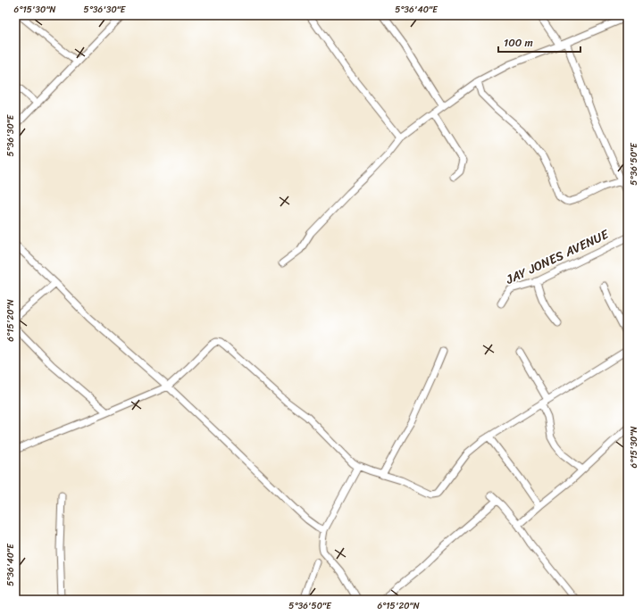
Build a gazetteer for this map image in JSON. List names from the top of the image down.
{
  "streets": {
    "street": ["JAY JONES AVENUE"]
  },
  "scale_bar": "100 m",
  "coordinates": [
    "6°15'30\"N",
    "5°36'30\"E",
    "5°36'40\"E",
    "5°36'50\"E",
    "6°15'20\"N"
  ]
}
